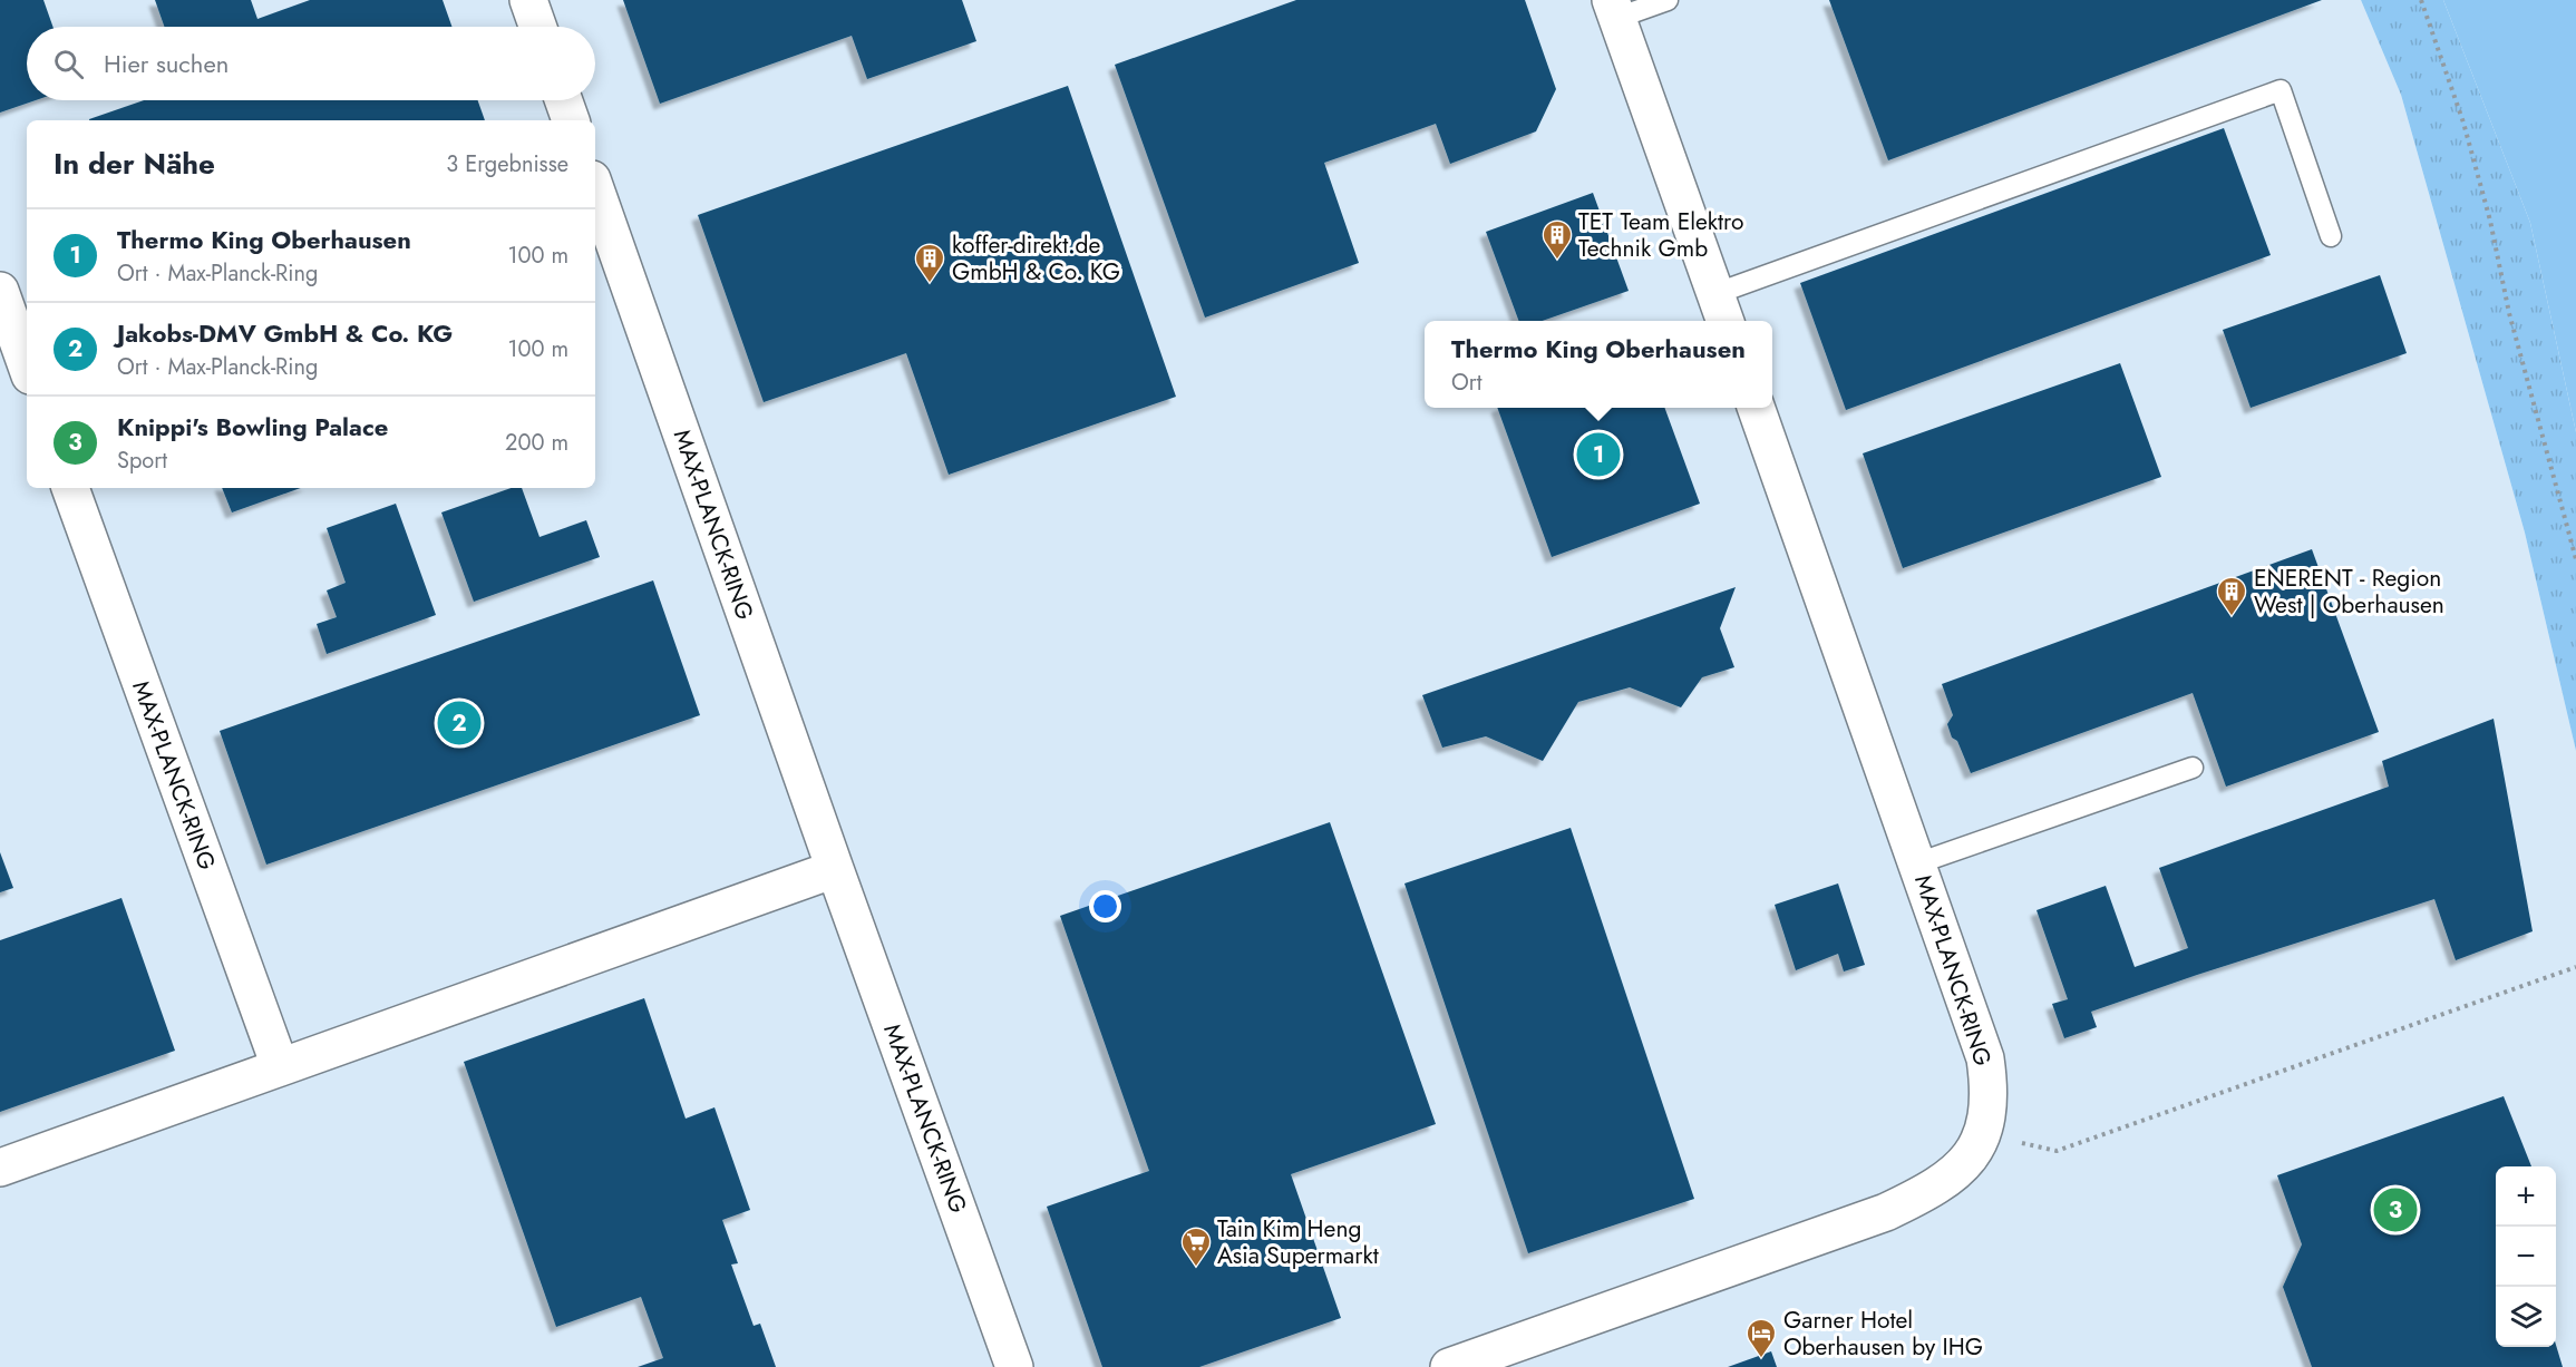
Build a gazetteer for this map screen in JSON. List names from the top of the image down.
{
  "streets": {
    "street": ["MAX-PLANCK-RING"]
  },
  "places": {
    "building": ["TET Team Elektro Technik Gmb", "koffer-direkt.de GmbH & Co. KG", "ENERENT - Region West | Oberhausen"],
    "supermarket": ["Tain Kim Heng Asia Supermarkt"],
    "hotel": ["Garner Hotel Oberhausen by IHG"]
  },
  "page": {
    "search": "Hier suchen",
    "heading": ["In der Nähe", "3 Ergebnisse"],
    "list": [
      {
        "mark": "1",
        "name": "Thermo King Oberhausen",
        "note": "Ort · Max-Planck-Ring",
        "value": "100 m"
      },
      {
        "mark": "2",
        "name": "Jakobs-DMV GmbH & Co. KG",
        "note": "Ort · Max-Planck-Ring",
        "value": "100 m"
      },
      {
        "mark": "3",
        "name": "Knippi's Bowling Palace",
        "note": "Sport",
        "value": "200 m"
      }
    ],
    "popup": ["Thermo King Oberhausen", "Ort"],
    "pins": ["1", "2", "3"],
    "map_buttons": ["+", "−"]
  }
}
